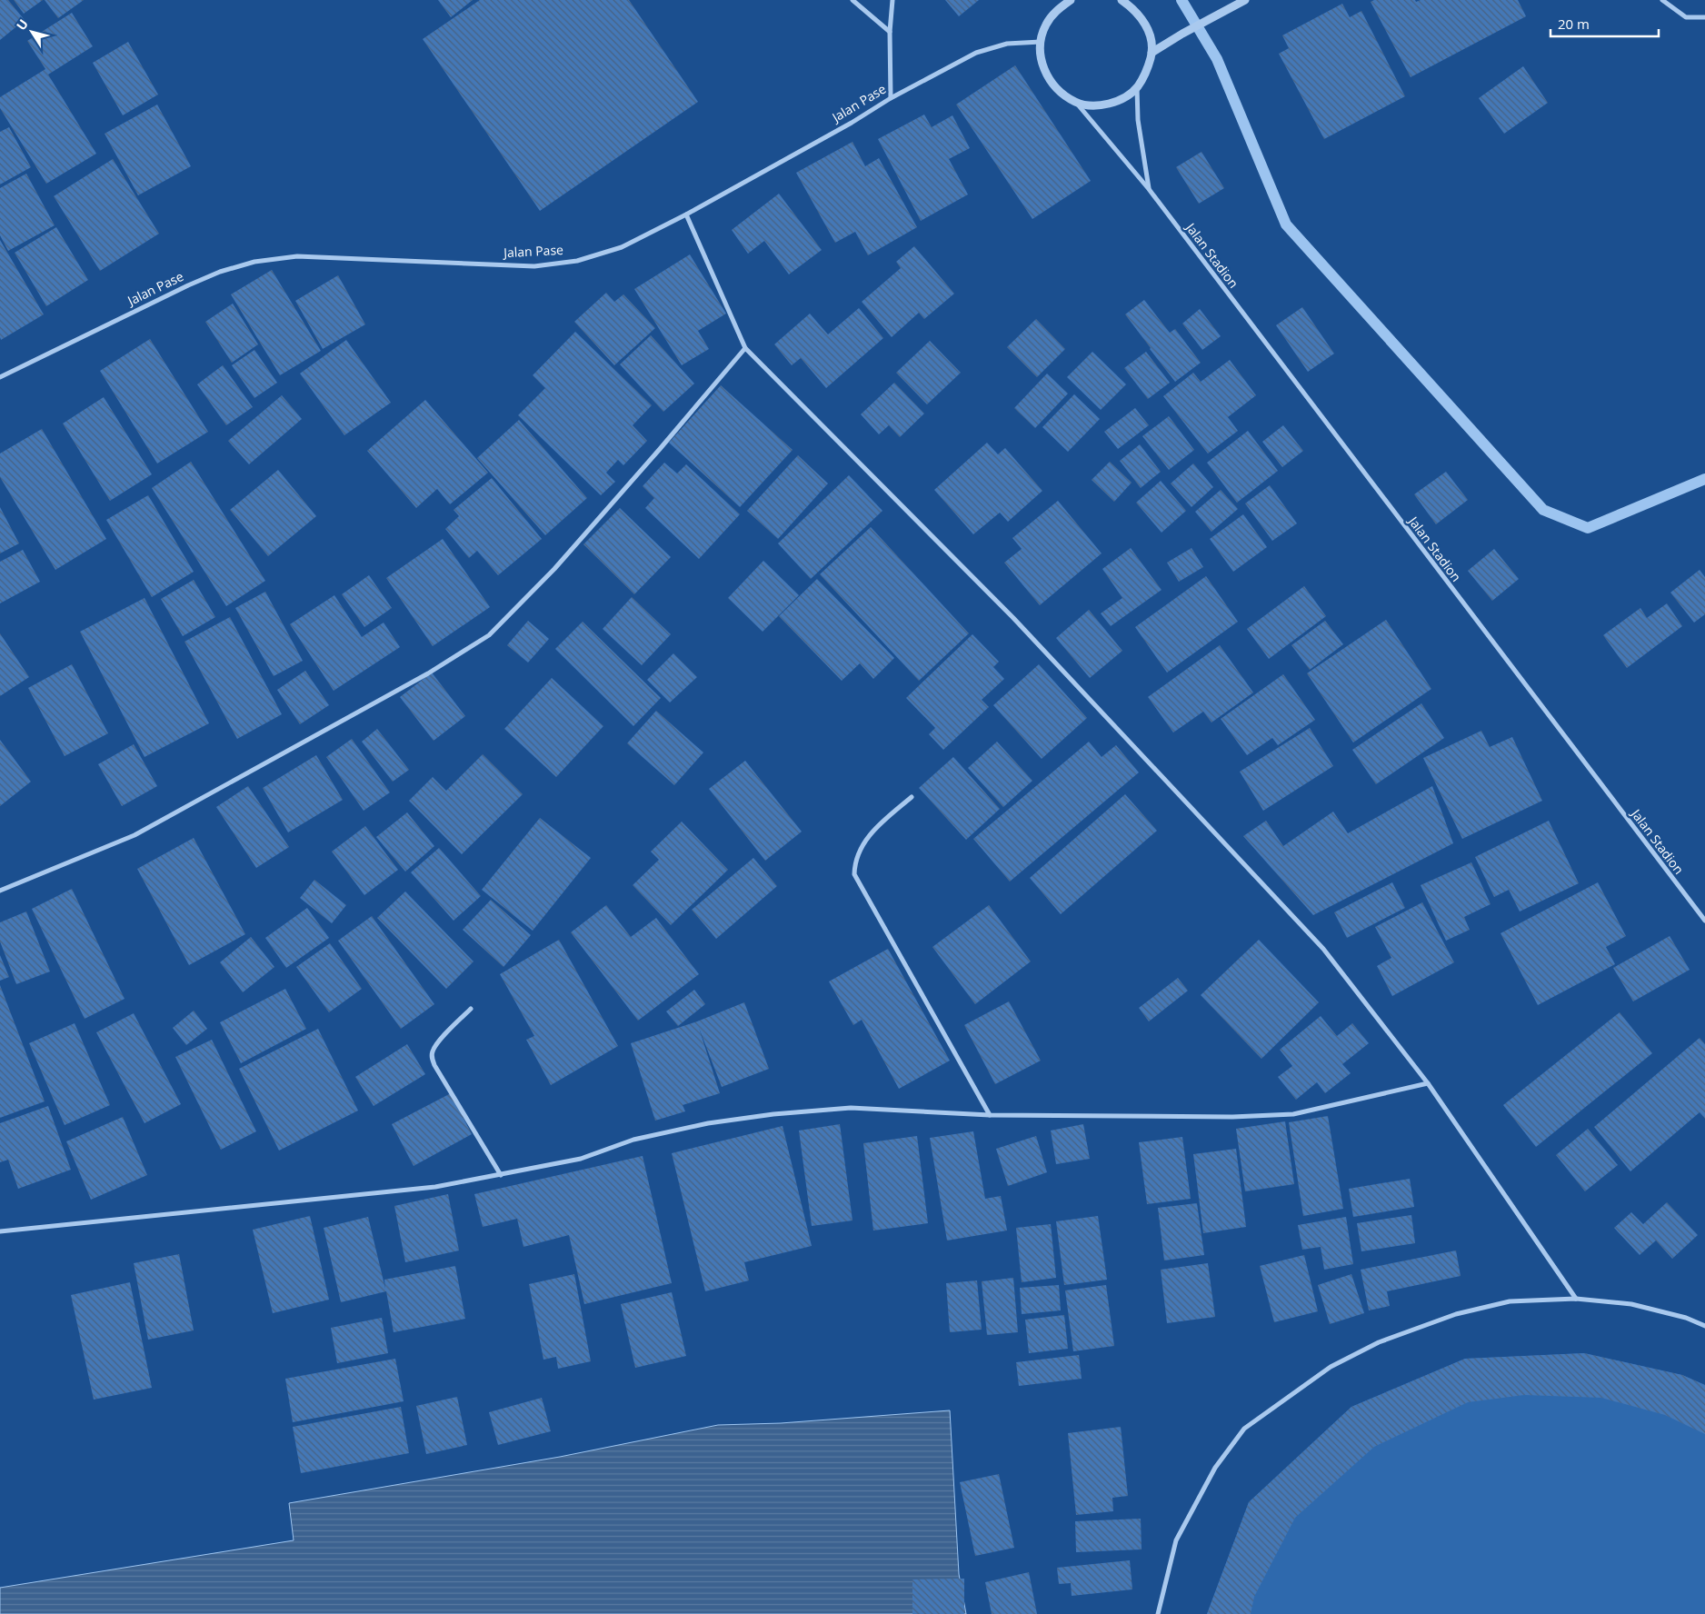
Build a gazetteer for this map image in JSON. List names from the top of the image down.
{
  "streets": {
    "street": ["Jalan Pase", "Jalan Stadion"]
  },
  "scale_bar": "20 m",
  "north": "top left"
}
